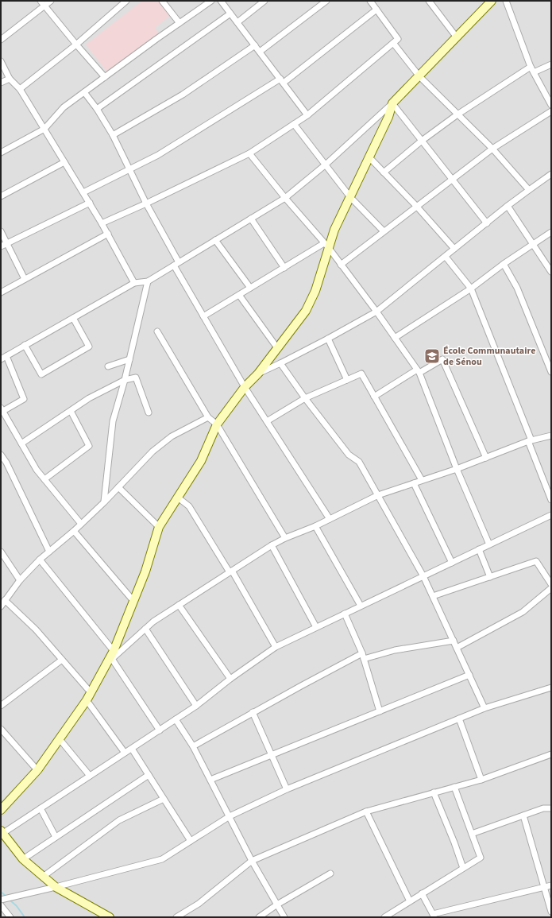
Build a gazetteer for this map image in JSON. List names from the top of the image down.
{
  "places": {
    "school or university": ["École Communautaire de Sénou"]
  }
}
